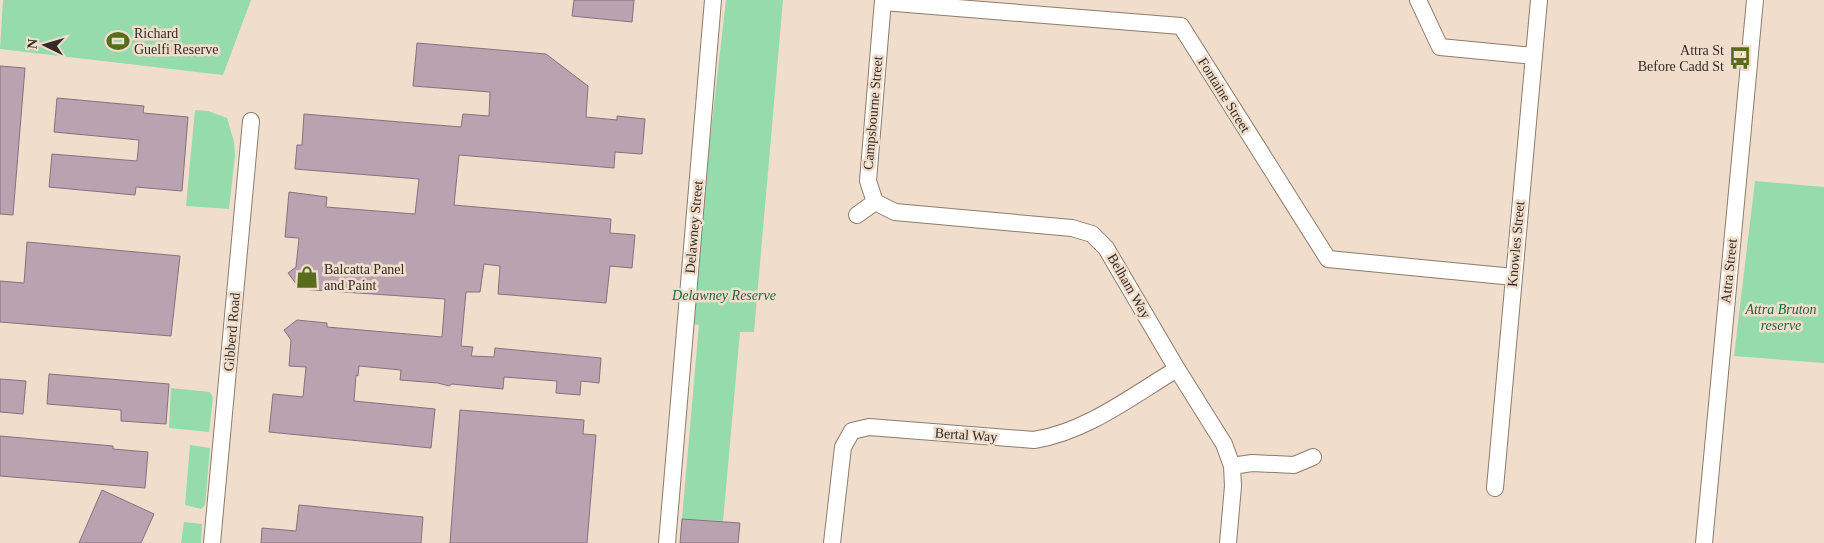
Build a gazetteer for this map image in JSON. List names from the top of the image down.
{
  "streets": {
    "street": [
      "Fontaine Street",
      "Campsbourne Street",
      "Delawney Street",
      "Knowles Street",
      "Attra Street",
      "Belham Way",
      "Gibberd Road",
      "Bertal Way"
    ]
  },
  "crossings": [
    ["Fontaine Street", "Campsbourne Street"],
    ["Fontaine Street", "Knowles Street"],
    ["Campsbourne Street", "Belham Way"],
    ["Belham Way", "Bertal Way"]
  ],
  "parks": ["Delawney Reserve", "Attra Bruton reserve"],
  "places": {
    "sports": ["Richard Guelfi Reserve"],
    "bus stop": ["Attra St Before Cadd St"],
    "shop": ["Balcatta Panel and Paint"]
  },
  "north": "left"
}
